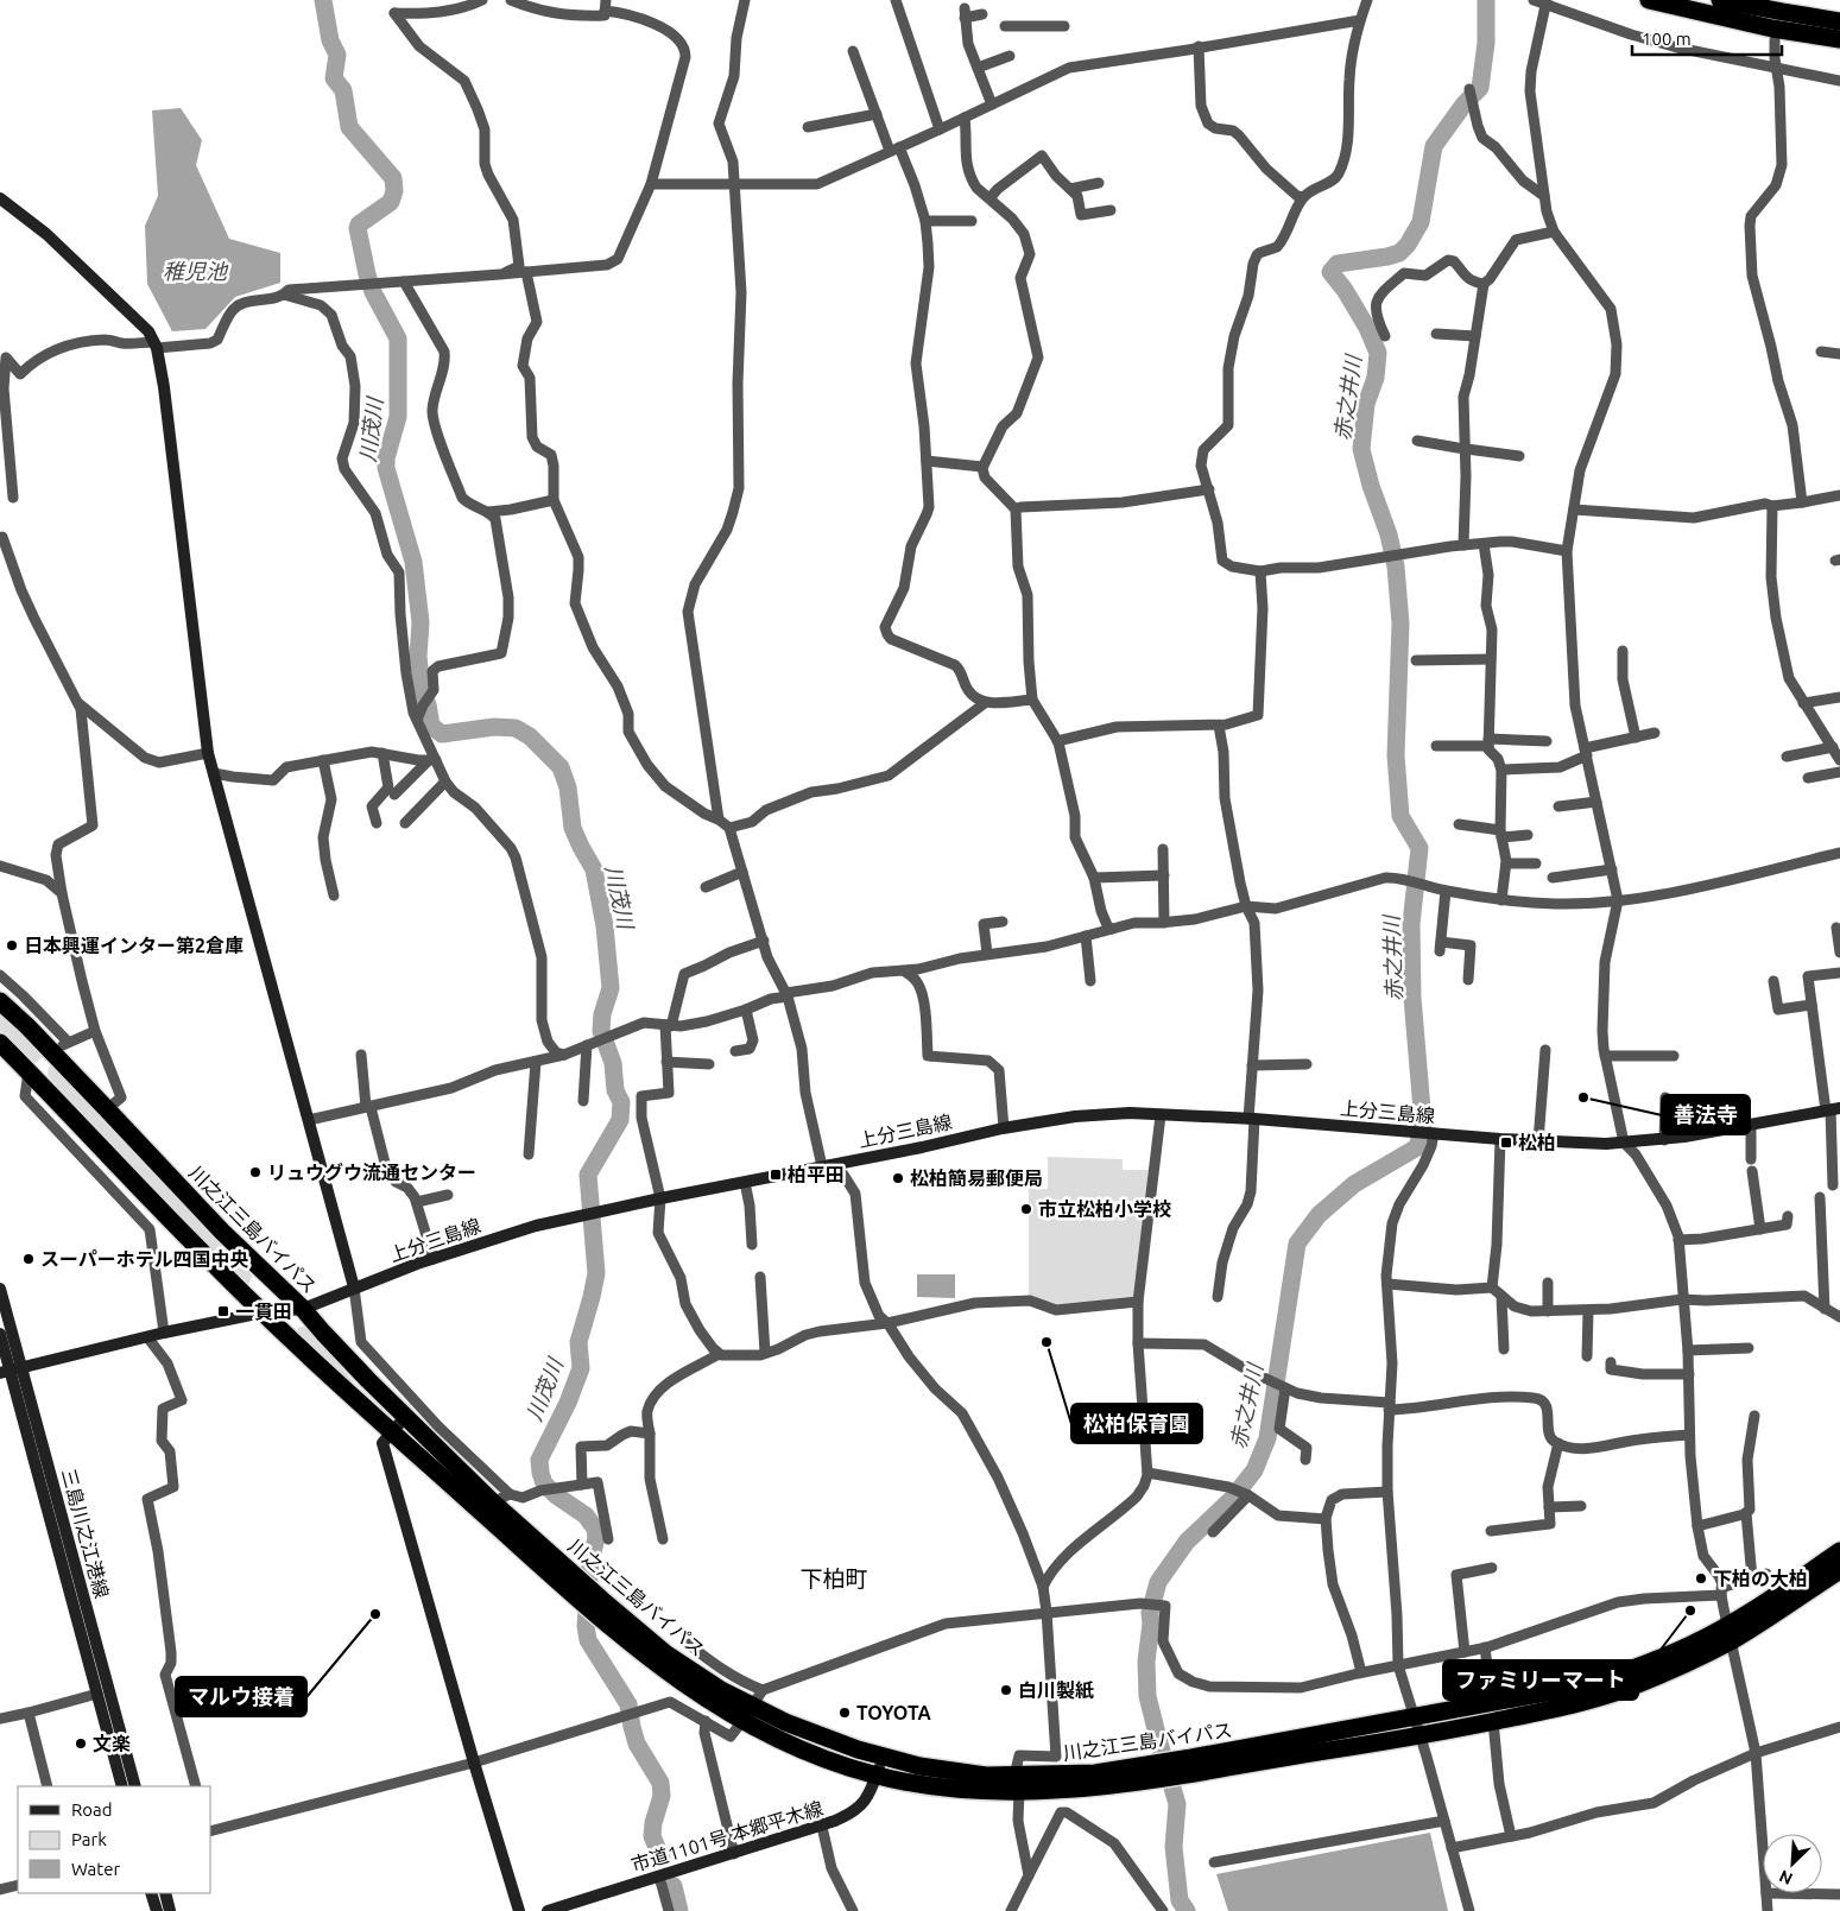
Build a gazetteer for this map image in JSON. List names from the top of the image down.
{
  "streets": {
    "highway": ["川之江三島バイパス"],
    "main road": ["上分三島線", "三島川之江港線", "市道1101号 本郷平木線"]
  },
  "crossings": [
    ["上分三島線", "川之江三島バイパス"],
    ["上分三島線", "三島川之江港線"],
    ["川之江三島バイパス", "市道1101号 本郷平木線"]
  ],
  "districts": ["下柏町"],
  "water": ["稚児池", "赤之井川", "川茂川"],
  "places": {
    "other": [
      "日本興運インター第2倉庫",
      "善法寺",
      "リュウグウ流通センター",
      "松柏簡易郵便局",
      "市立松柏小学校",
      "スーパーホテル四国中央",
      "松柏保育園",
      "下柏の大柏",
      "ファミリーマート",
      "マルウ接着",
      "白川製紙",
      "TOYOTA",
      "文楽"
    ],
    "transit": ["松柏", "柏平田", "一貫田"]
  },
  "legend": ["Road", "Park", "Water"],
  "scale_bar": "100 m",
  "north": "bottom left"
}
